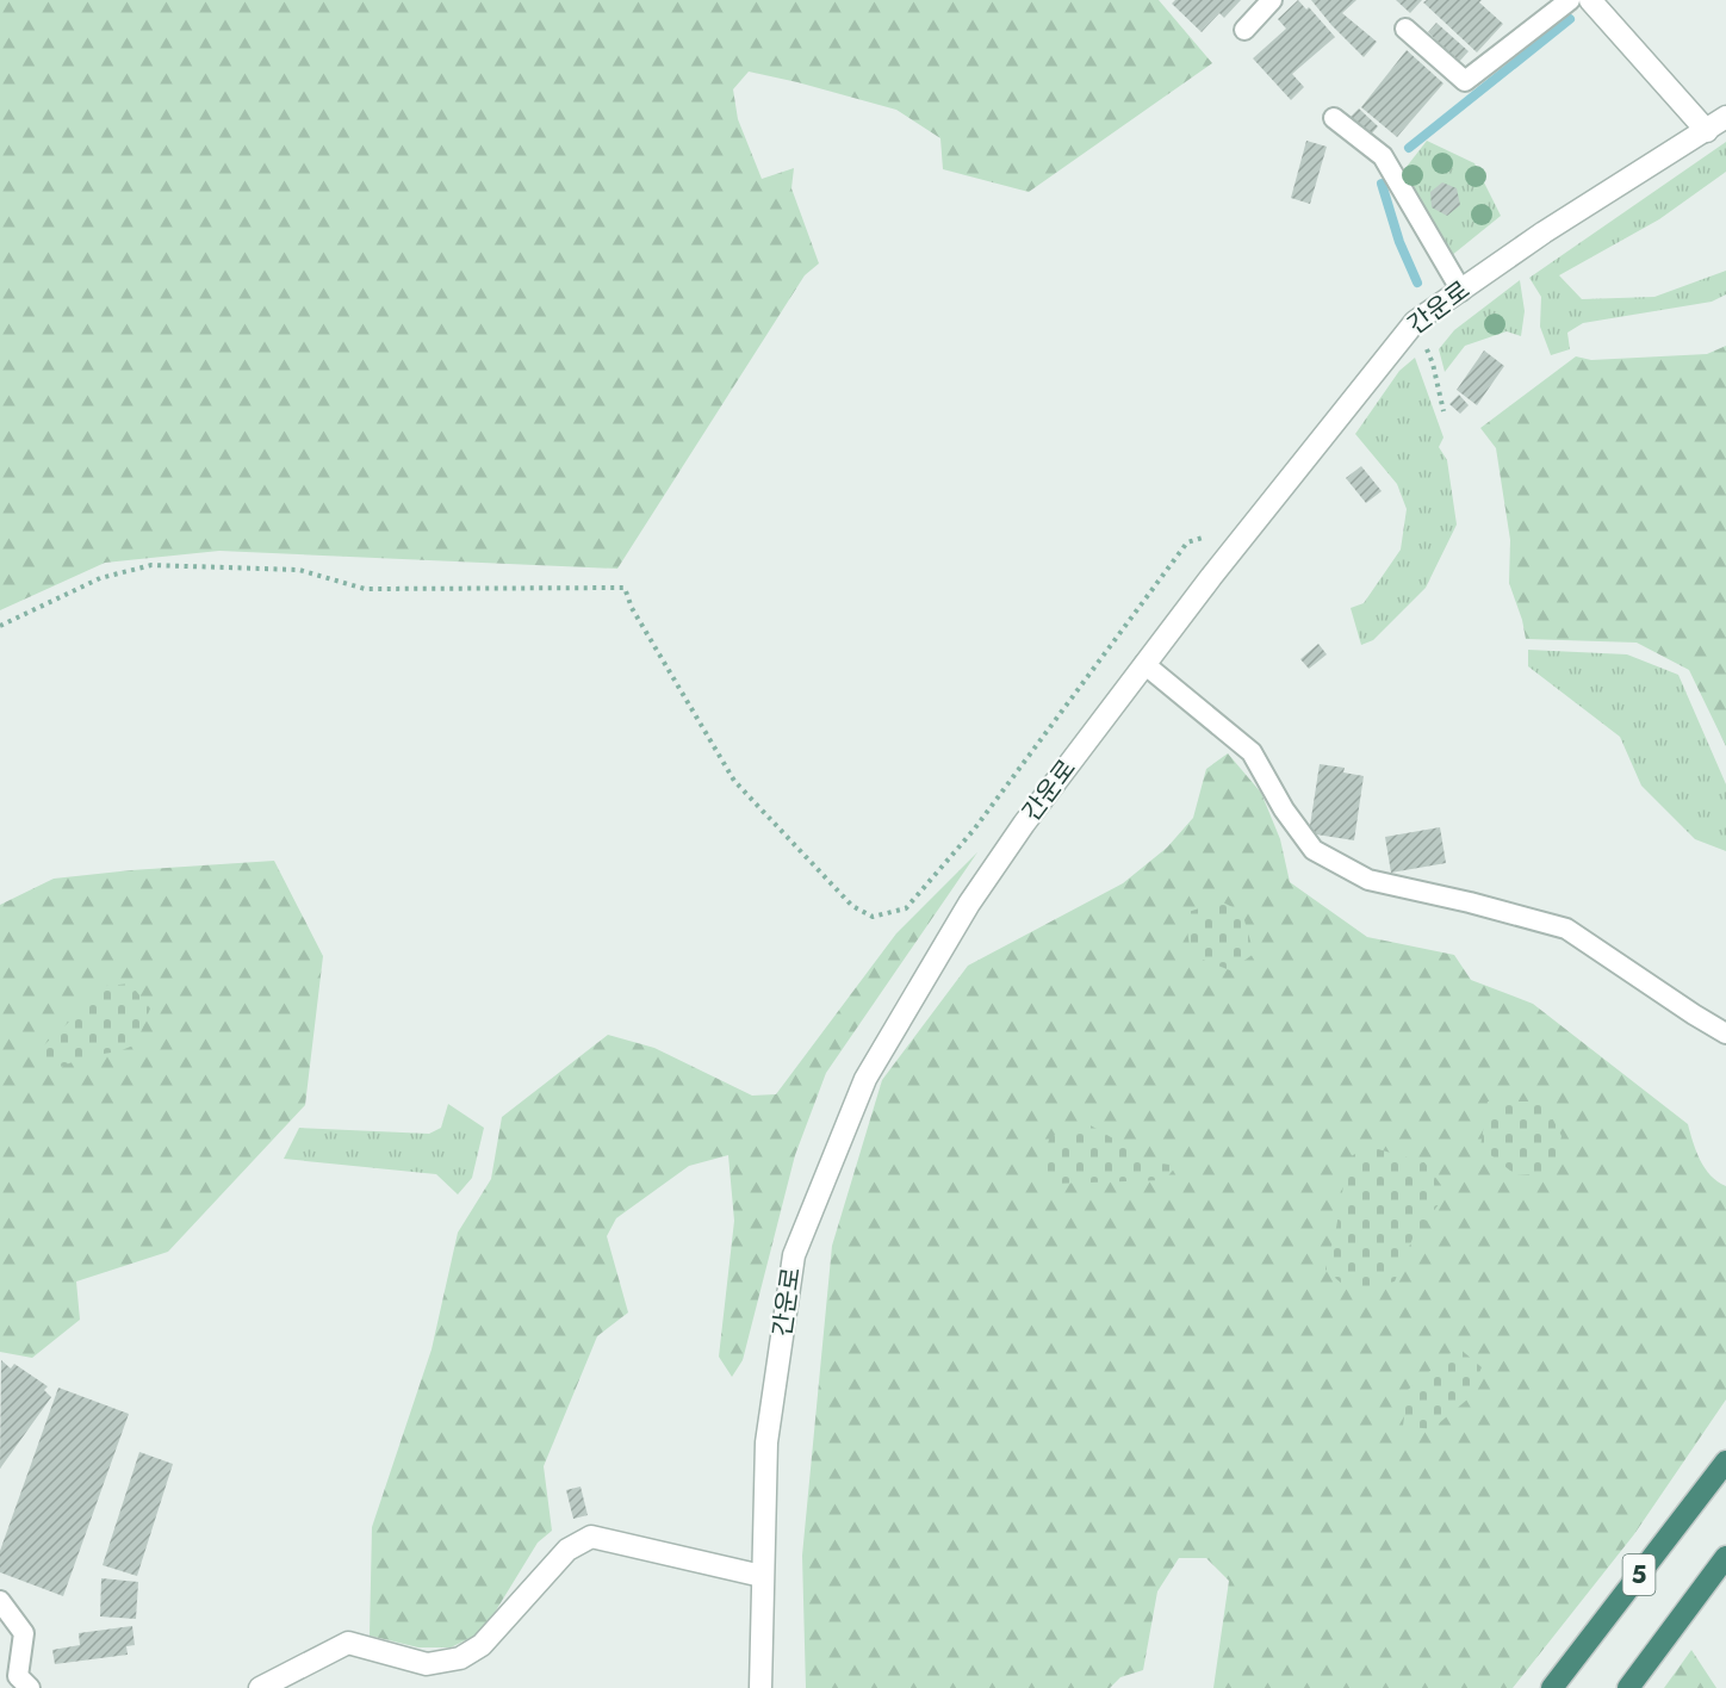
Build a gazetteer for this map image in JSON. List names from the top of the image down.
{
  "streets": {
    "highway": ["5"],
    "street": ["간운로"]
  }
}
